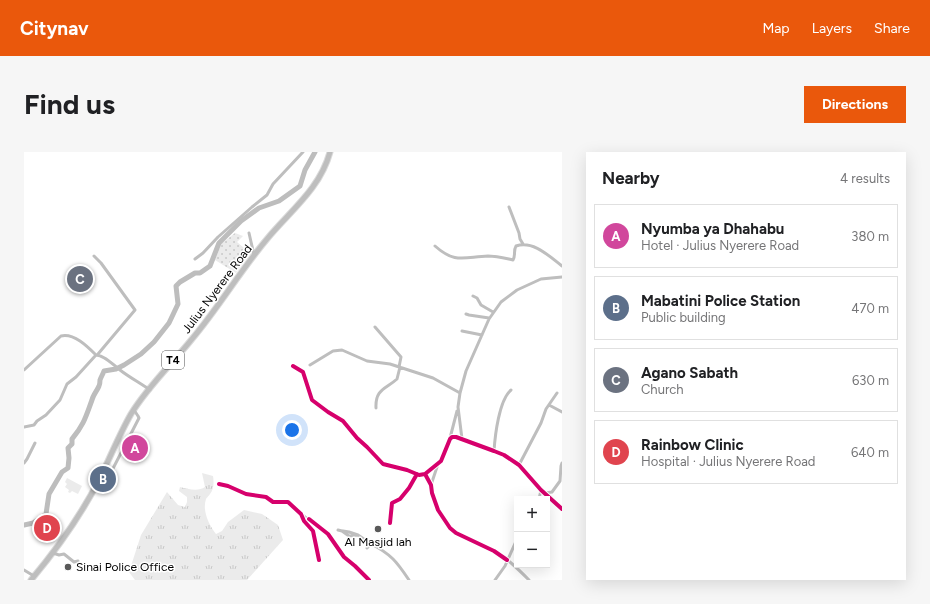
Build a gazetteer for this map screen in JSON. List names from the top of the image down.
{
  "streets": {
    "highway": ["Julius Nyerere Road", "T4"]
  },
  "places": ["Al Masjid lah", "Sinai Police Office"],
  "page": {
    "header": "Citynav",
    "nav": ["Map", "Layers", "Share"],
    "buttons": "Directions",
    "title": "Find us",
    "heading": ["Nearby", "4 results"],
    "list": [
      {
        "mark": "A",
        "name": "Nyumba ya Dhahabu",
        "note": "Hotel · Julius Nyerere Road",
        "value": "380 m"
      },
      {
        "mark": "B",
        "name": "Mabatini Police Station",
        "note": "Public building",
        "value": "470 m"
      },
      {
        "mark": "C",
        "name": "Agano Sabath",
        "note": "Church",
        "value": "630 m"
      },
      {
        "mark": "D",
        "name": "Rainbow Clinic",
        "note": "Hospital · Julius Nyerere Road",
        "value": "640 m"
      }
    ],
    "pins": [
      "C",
      "A",
      "B",
      "D"
    ],
    "map_buttons": ["+", "−"]
  }
}
